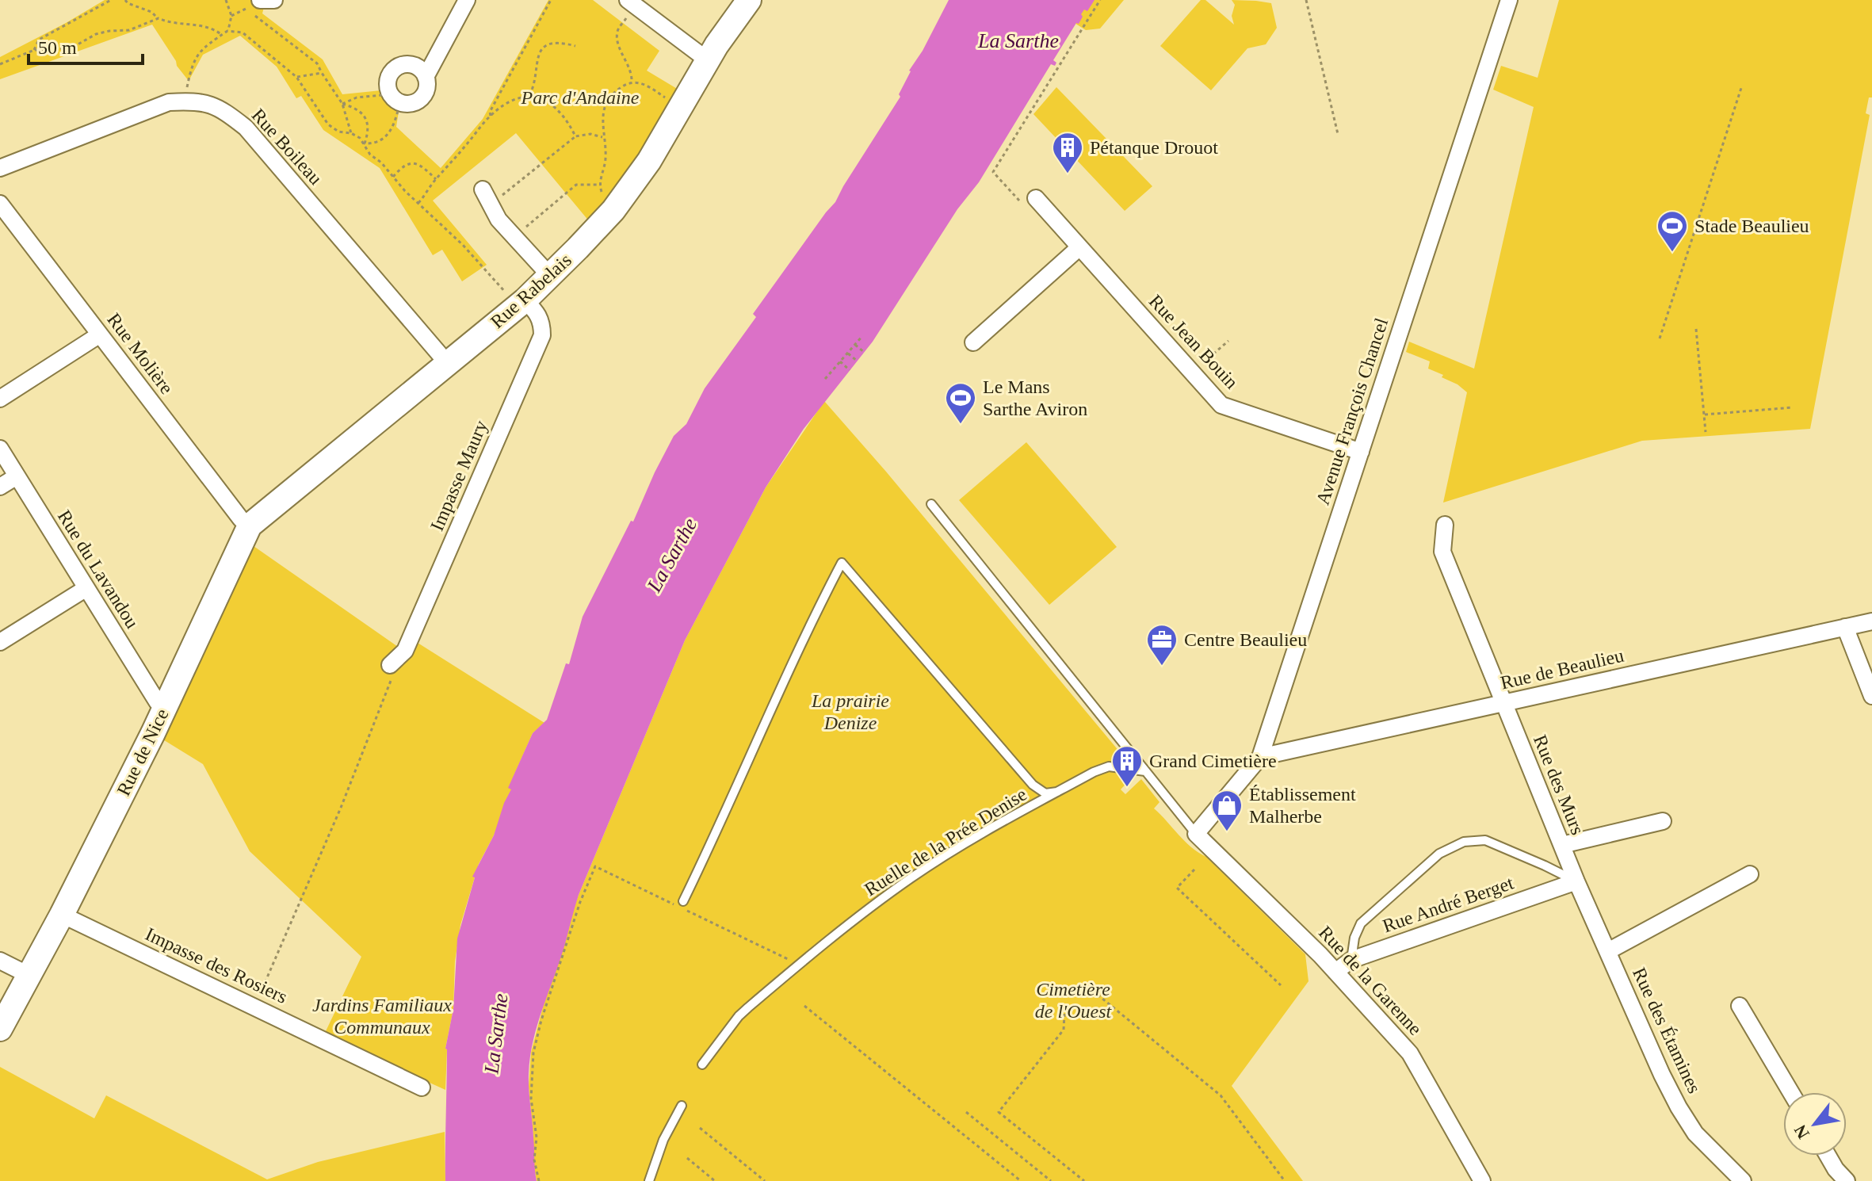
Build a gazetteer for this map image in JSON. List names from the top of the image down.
{
  "streets": {
    "street": [
      "Rue Boileau",
      "Rue Rabelais",
      "Rue Jean Bouin",
      "Rue Molière",
      "Avenue François Chancel",
      "Impasse Maury",
      "Rue du Lavandou",
      "Rue de Beaulieu",
      "Rue de Nice",
      "Rue des Murs",
      "Rue André Berget",
      "Impasse des Rosiers",
      "Rue de la Garenne",
      "Rue des Étamines"
    ],
    "lane": ["Ruelle de la Prée Denise"]
  },
  "crossings": [
    ["Rue Boileau", "Rue Rabelais"],
    ["Rue Rabelais", "Rue Molière"],
    ["Rue Rabelais", "Impasse Maury"],
    ["Rue Rabelais", "Rue de Nice"],
    ["Rue Jean Bouin", "Avenue François Chancel"],
    ["Rue Molière", "Rue de Nice"],
    ["Avenue François Chancel", "Rue de Beaulieu"],
    ["Avenue François Chancel", "Rue de la Garenne"],
    ["Rue du Lavandou", "Rue de Nice"],
    ["Rue de Beaulieu", "Rue des Murs"],
    ["Rue de Nice", "Impasse des Rosiers"],
    ["Rue des Murs", "Rue André Berget"],
    ["Rue des Murs", "Rue des Étamines"],
    ["Rue André Berget", "Rue de la Garenne"],
    ["Rue André Berget", "Rue des Étamines"]
  ],
  "water": ["La Sarthe"],
  "parks": [
    "Parc d'Andaine",
    "La prairie Denize",
    "Cimetière de l'Ouest",
    "Jardins Familiaux Communaux"
  ],
  "places": {
    "building": ["Pétanque Drouot", "Grand Cimetière"],
    "sports": ["Stade Beaulieu", "Le Mans Sarthe Aviron"],
    "office": ["Centre Beaulieu"],
    "shop": ["Établissement Malherbe"]
  },
  "scale_bar": "50 m",
  "north": "bottom left"
}
